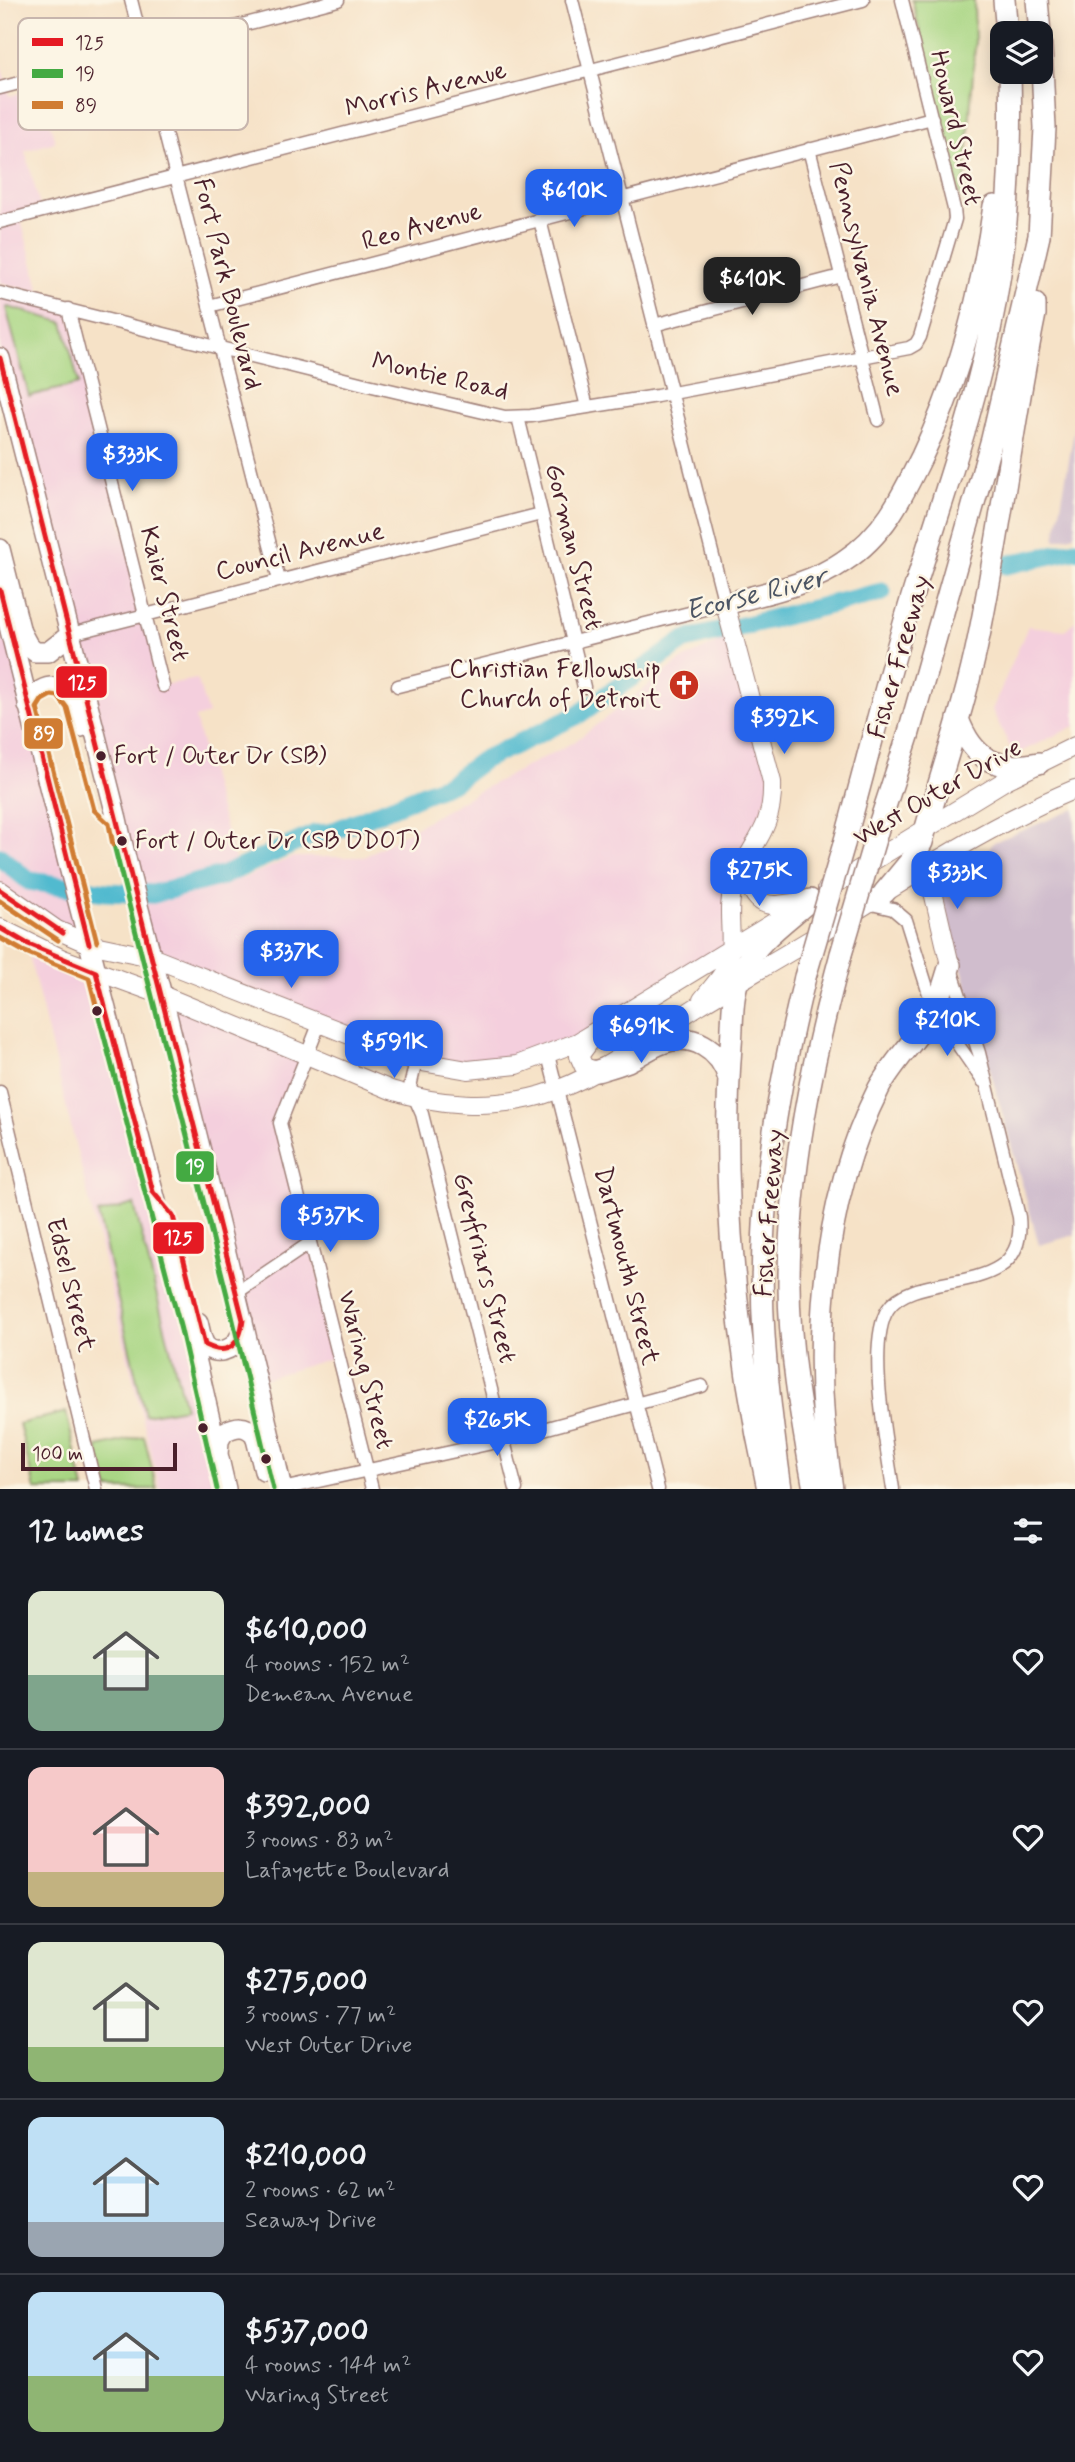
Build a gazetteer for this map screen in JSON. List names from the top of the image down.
{
  "streets": {
    "highway": ["Fisher Freeway"],
    "main road": ["West Outer Drive"],
    "street": [
      "Morris Avenue",
      "Howard Street",
      "Reo Avenue",
      "Pennsylvania Avenue",
      "Fort Park Boulevard",
      "Montie Road",
      "Gorman Street",
      "Council Avenue",
      "Kaier Street",
      "Dartmouth Street",
      "Greyfriars Street",
      "Edsel Street",
      "Waring Street"
    ]
  },
  "crossings": [
    ["Morris Avenue", "Fort Park Boulevard"],
    ["Howard Street", "Reo Avenue"],
    ["Howard Street", "Montie Road"],
    ["Reo Avenue", "Pennsylvania Avenue"],
    ["Reo Avenue", "Fort Park Boulevard"],
    ["Pennsylvania Avenue", "Montie Road"],
    ["Fort Park Boulevard", "Montie Road"],
    ["Fort Park Boulevard", "Council Avenue"],
    ["Montie Road", "Gorman Street"],
    ["Montie Road", "Kaier Street"],
    ["Gorman Street", "Council Avenue"],
    ["Council Avenue", "Kaier Street"],
    ["West Outer Drive", "Dartmouth Street"],
    ["West Outer Drive", "Greyfriars Street"],
    ["West Outer Drive", "Waring Street"]
  ],
  "water": ["Ecorse River"],
  "places": {
    "church": ["Christian Fellowship Church of Detroit"],
    "other": ["Fort / Outer Dr (SB)", "Fort / Outer Dr (SB DDOT)"]
  },
  "lines": ["transit line 125", "transit line 89", "transit line 19"],
  "legend": ["125", "19", "89"],
  "scale_bar": "100 m",
  "page": {
    "price": [
      "$610K",
      "$610K",
      "$333K",
      "$392K",
      "$275K",
      "$333K",
      "$337K",
      "$210K",
      "$691K",
      "$591K",
      "$537K",
      "$265K"
    ],
    "scale": "100 m",
    "heading": "12 homes",
    "list": [
      {
        "name": "$610,000",
        "note": "4 rooms · 152 m² · Demean Avenue"
      },
      {
        "name": "$392,000",
        "note": "3 rooms · 83 m² · Lafayette Boulevard"
      },
      {
        "name": "$275,000",
        "note": "3 rooms · 77 m² · West Outer Drive"
      },
      {
        "name": "$210,000",
        "note": "2 rooms · 62 m² · Seaway Drive"
      },
      {
        "name": "$537,000",
        "note": "4 rooms · 144 m² · Waring Street"
      }
    ]
  }
}
